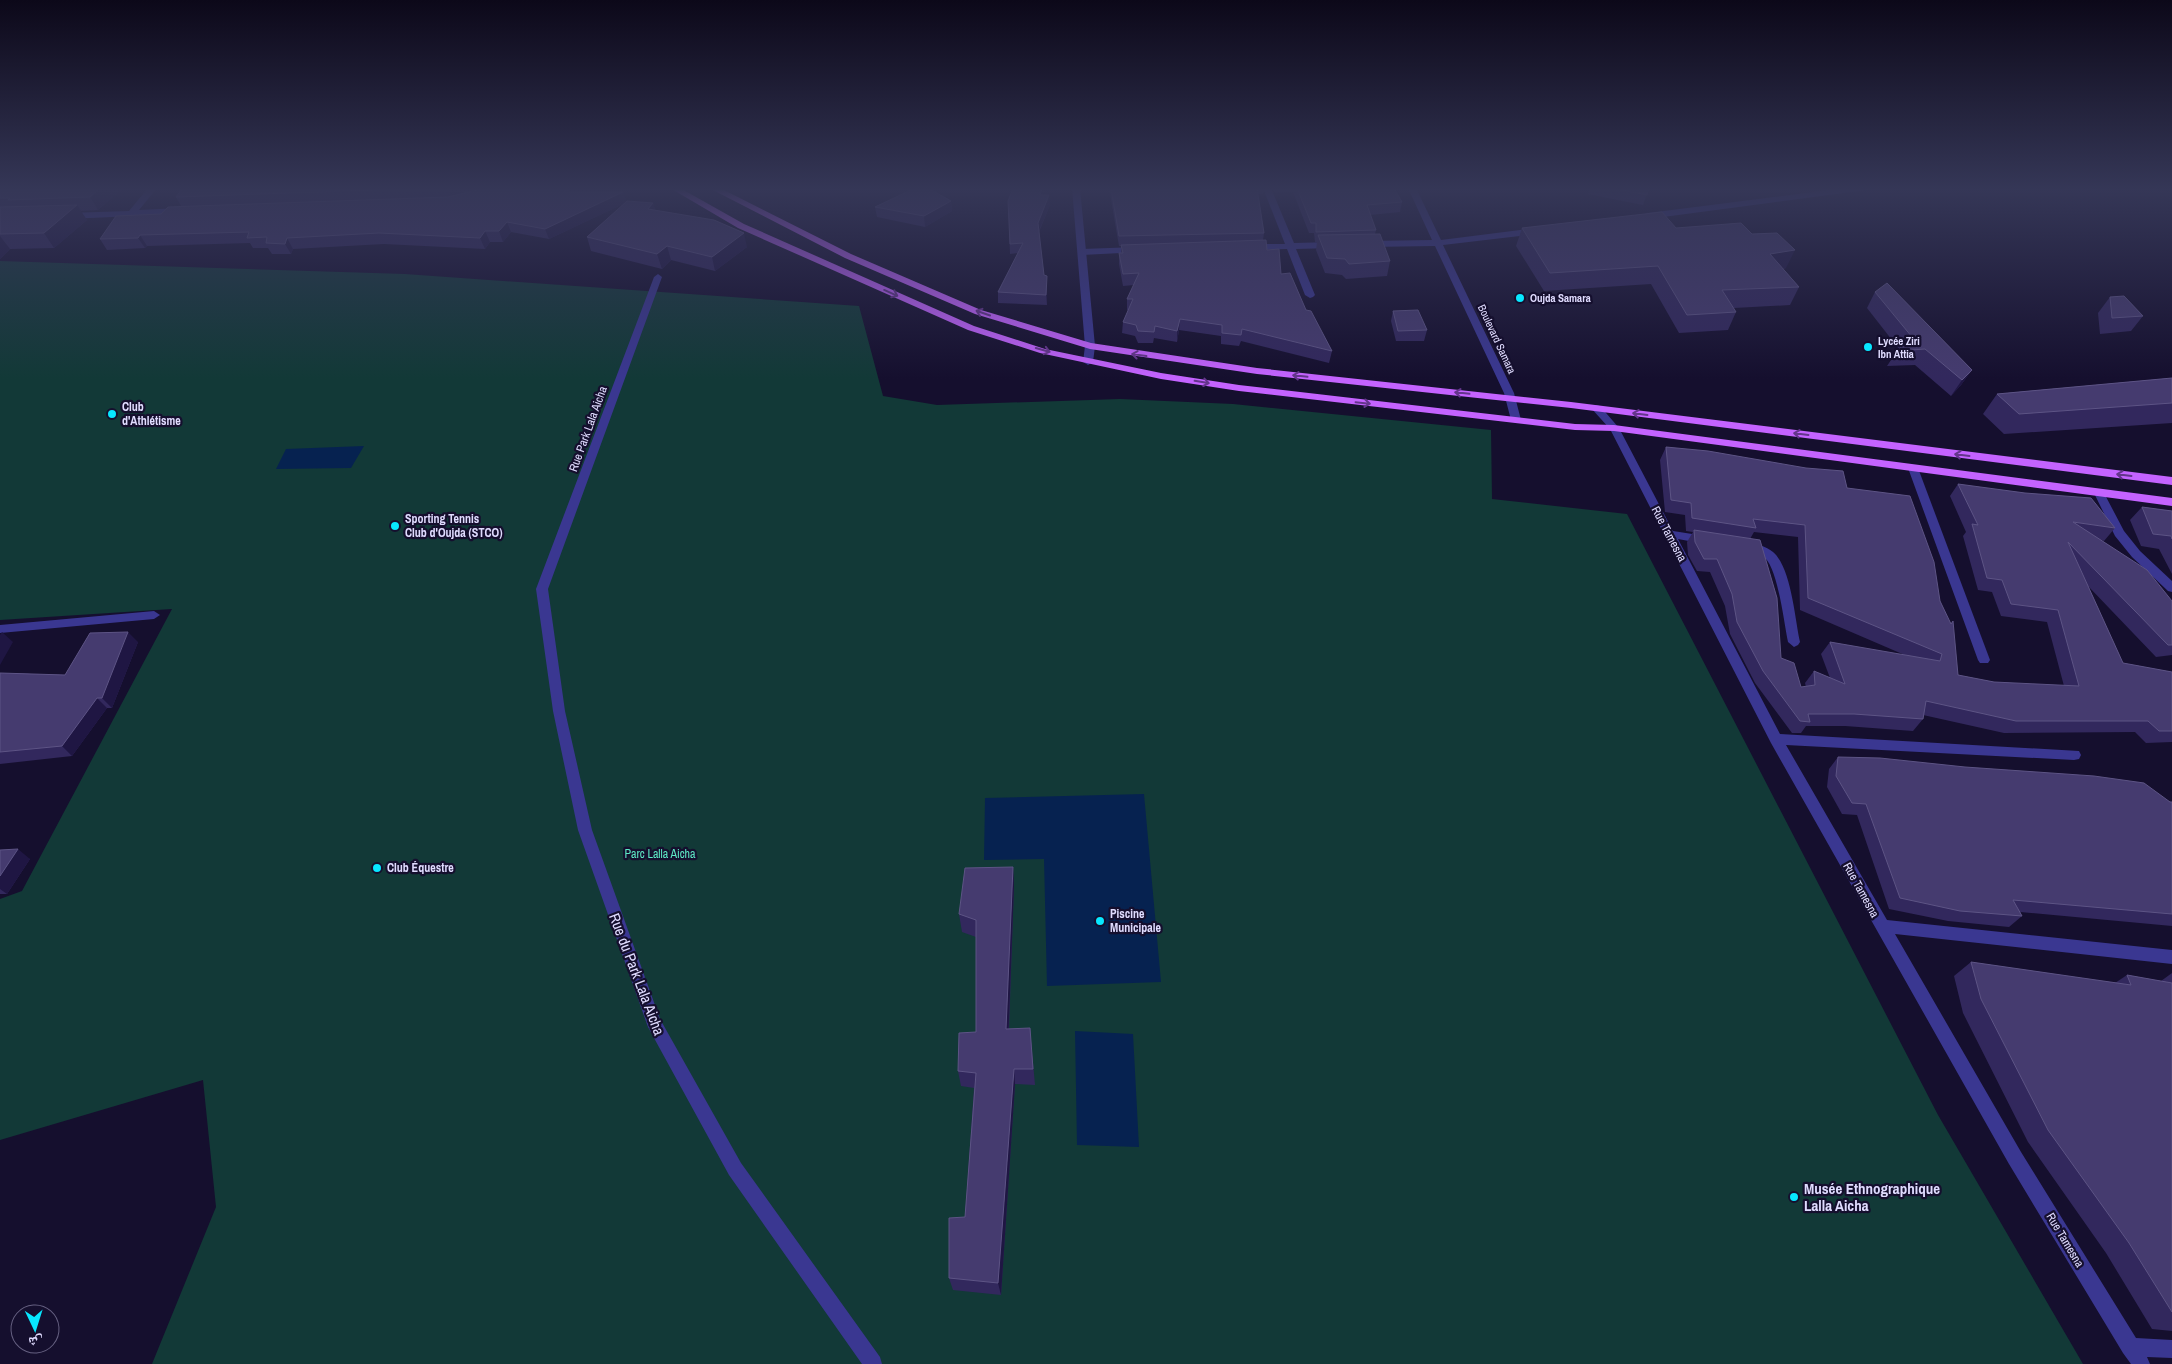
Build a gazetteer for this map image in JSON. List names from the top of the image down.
{
  "streets": {
    "street": [
      "Boulevard Samara",
      "Rue Park Lala Aicha",
      "Rue Tamesna",
      "Rue du Park Lala Aicha"
    ]
  },
  "crossings": [
    ["Rue Park Lala Aicha", "Rue du Park Lala Aicha"]
  ],
  "parks": ["Parc Lalla Aicha"],
  "places": [
    "Oujda Samara",
    "Lycée Ziri Ibn Attia",
    "Club d'Athlétisme",
    "Sporting Tennis Club d'Oujda (STCO)",
    "Club Équestre",
    "Piscine Municipale",
    "Musée Ethnographique Lalla Aicha"
  ],
  "north": "bottom"
}
